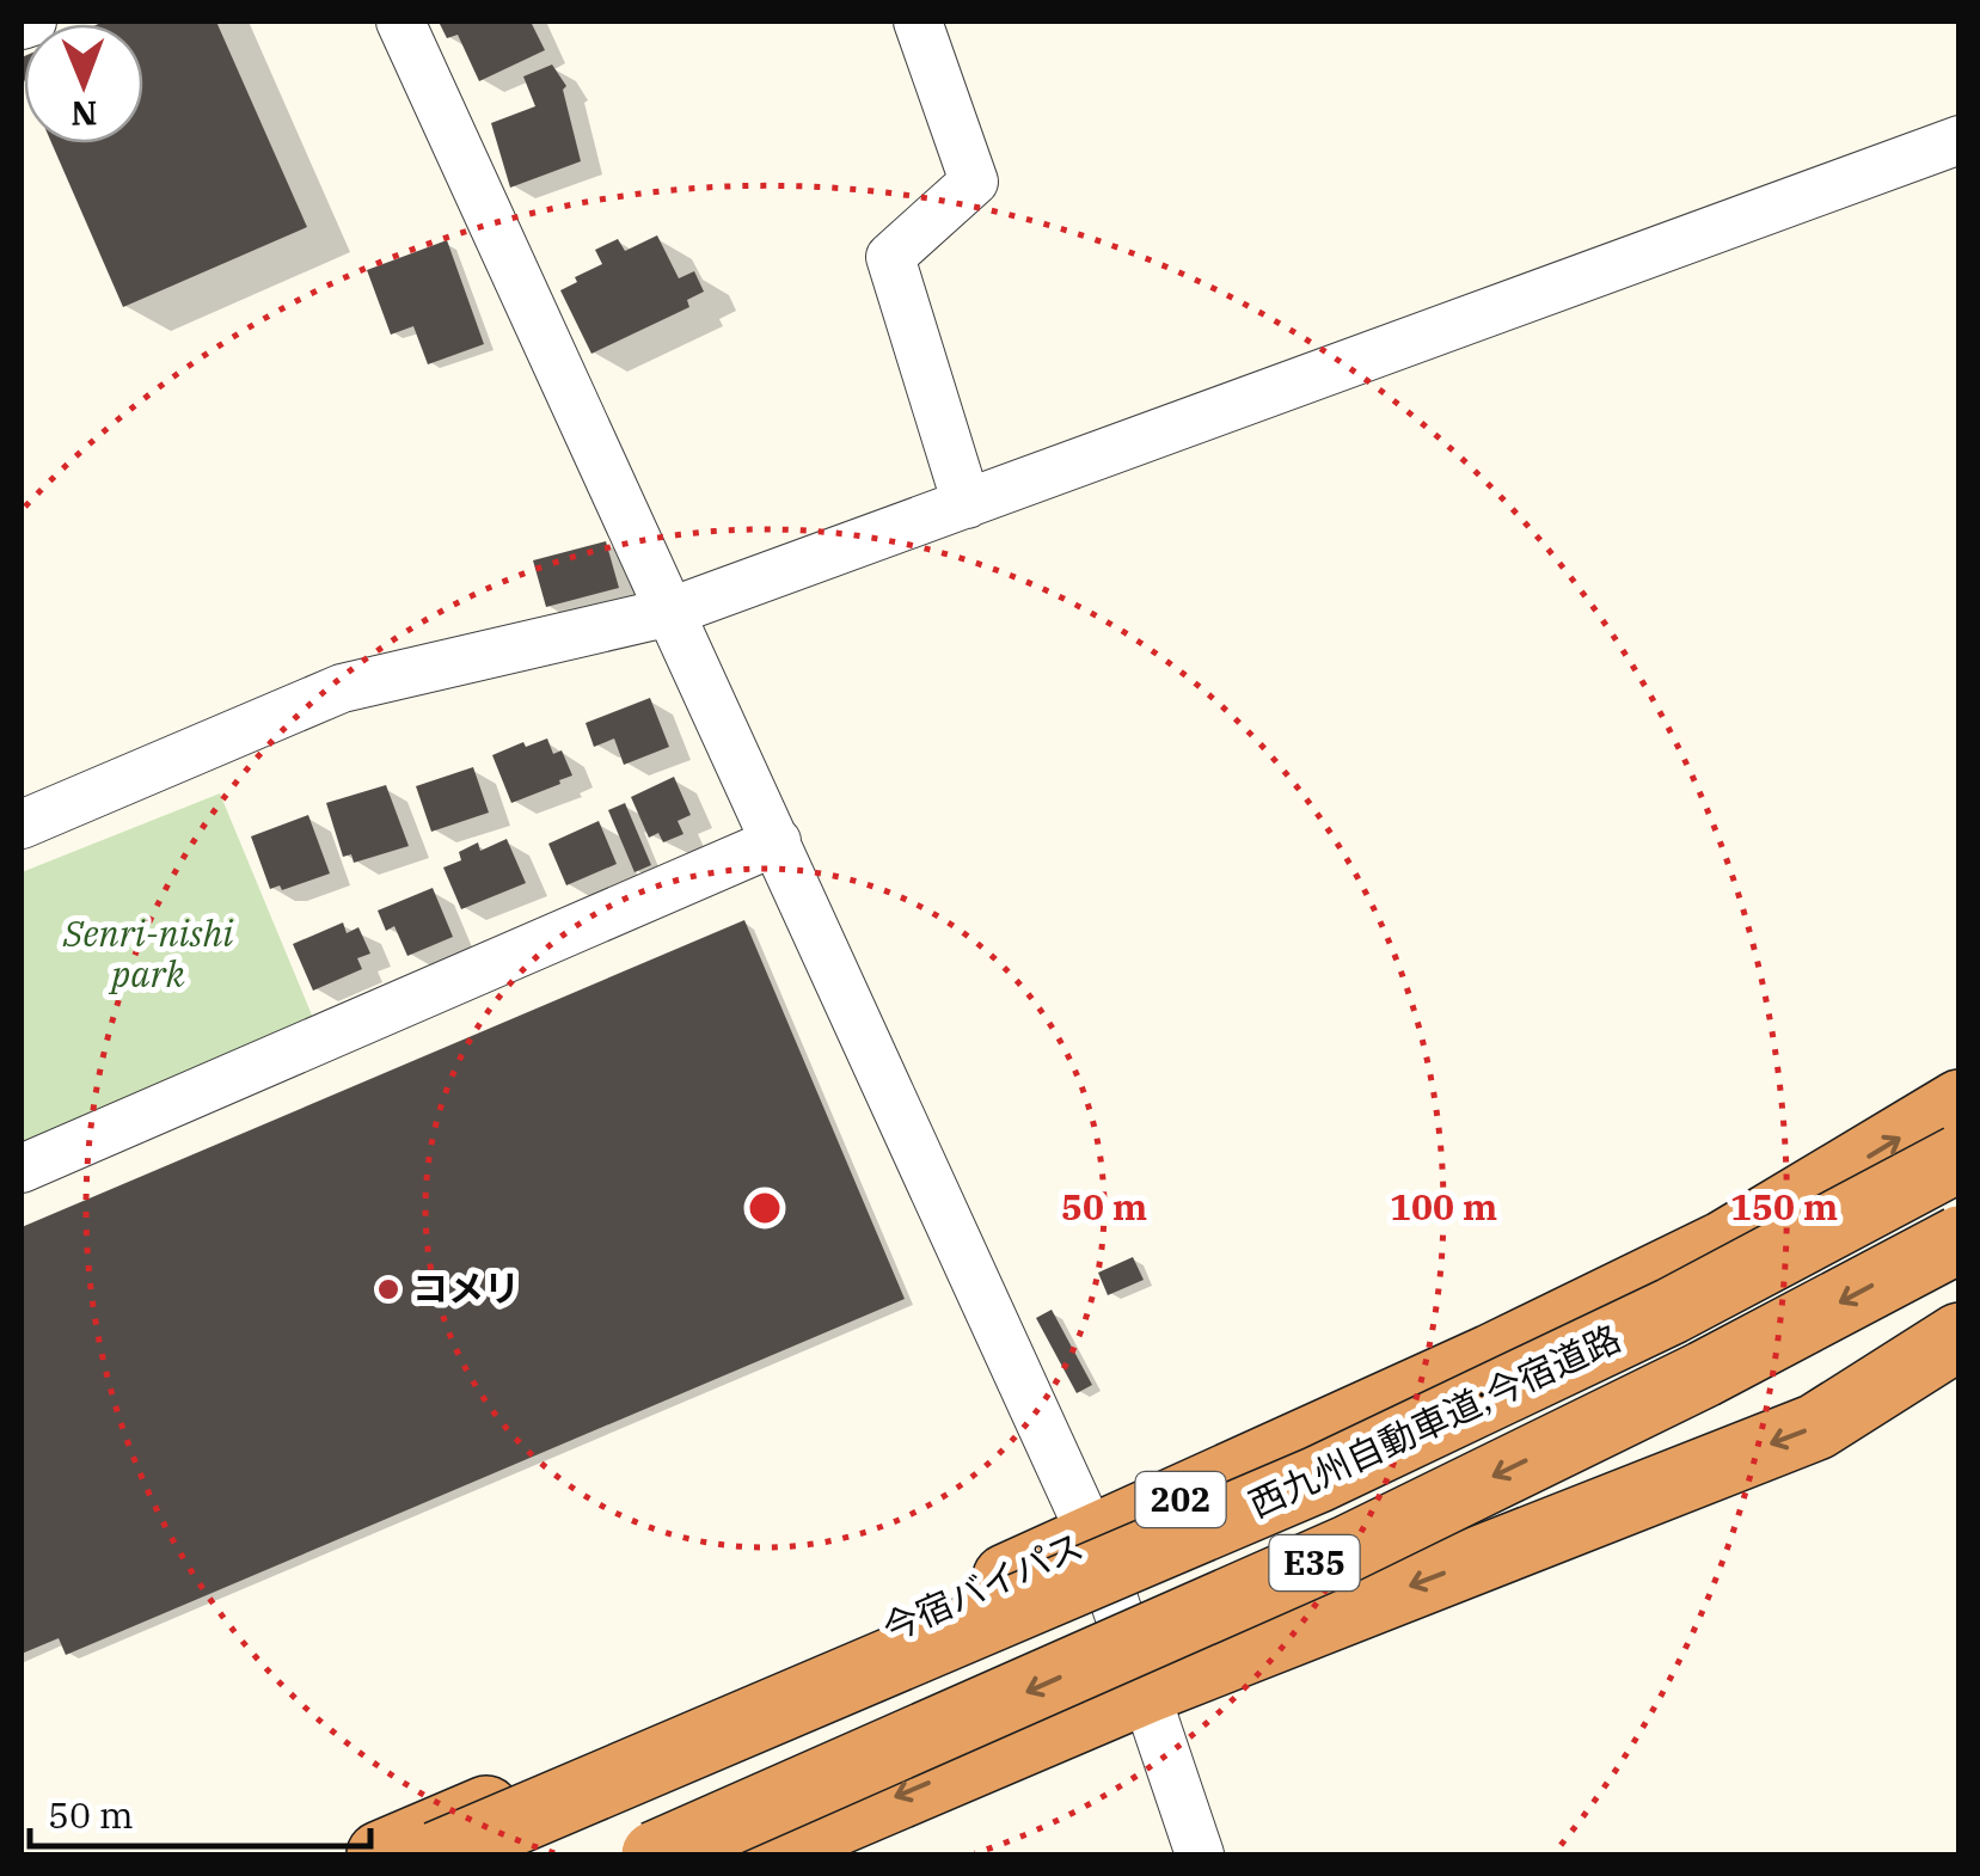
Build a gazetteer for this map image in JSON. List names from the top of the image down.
{
  "streets": {
    "highway": [
      "西九州自動車道;今宿道路",
      "202",
      "E35",
      "今宿バイパス"
    ]
  },
  "crossings": [
    ["西九州自動車道;今宿道路", "今宿バイパス"]
  ],
  "parks": ["Senri-nishi park"],
  "places": ["コメリ"],
  "scale_bar": "50 m",
  "north": "bottom",
  "rings": ["50 m", "100 m", "150 m"]
}
